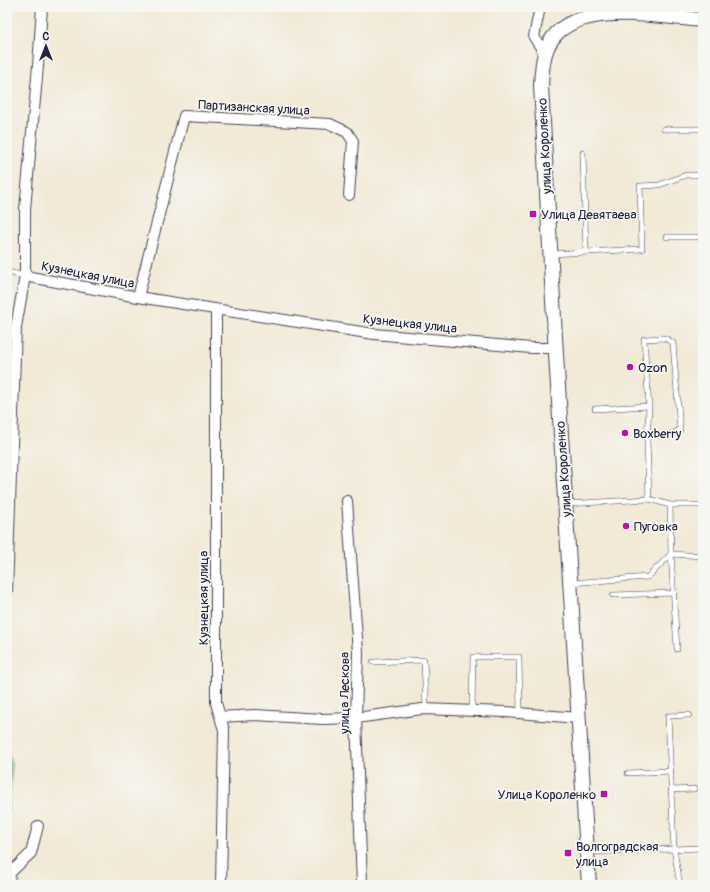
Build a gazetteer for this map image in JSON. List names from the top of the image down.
{
  "streets": {
    "street": [
      "Партизанская улица",
      "улица Короленко",
      "Кузнецкая улица",
      "улица Лескова"
    ]
  },
  "crossings": [
    ["Партизанская улица", "Кузнецкая улица"],
    ["улица Короленко", "Кузнецкая улица"]
  ],
  "places": {
    "transit": ["Улица Девятаева", "Улица Короленко", "Волгоградская улица"],
    "other": ["Ozon", "Boxberry", "Пуговка"]
  },
  "north": "top"
}
